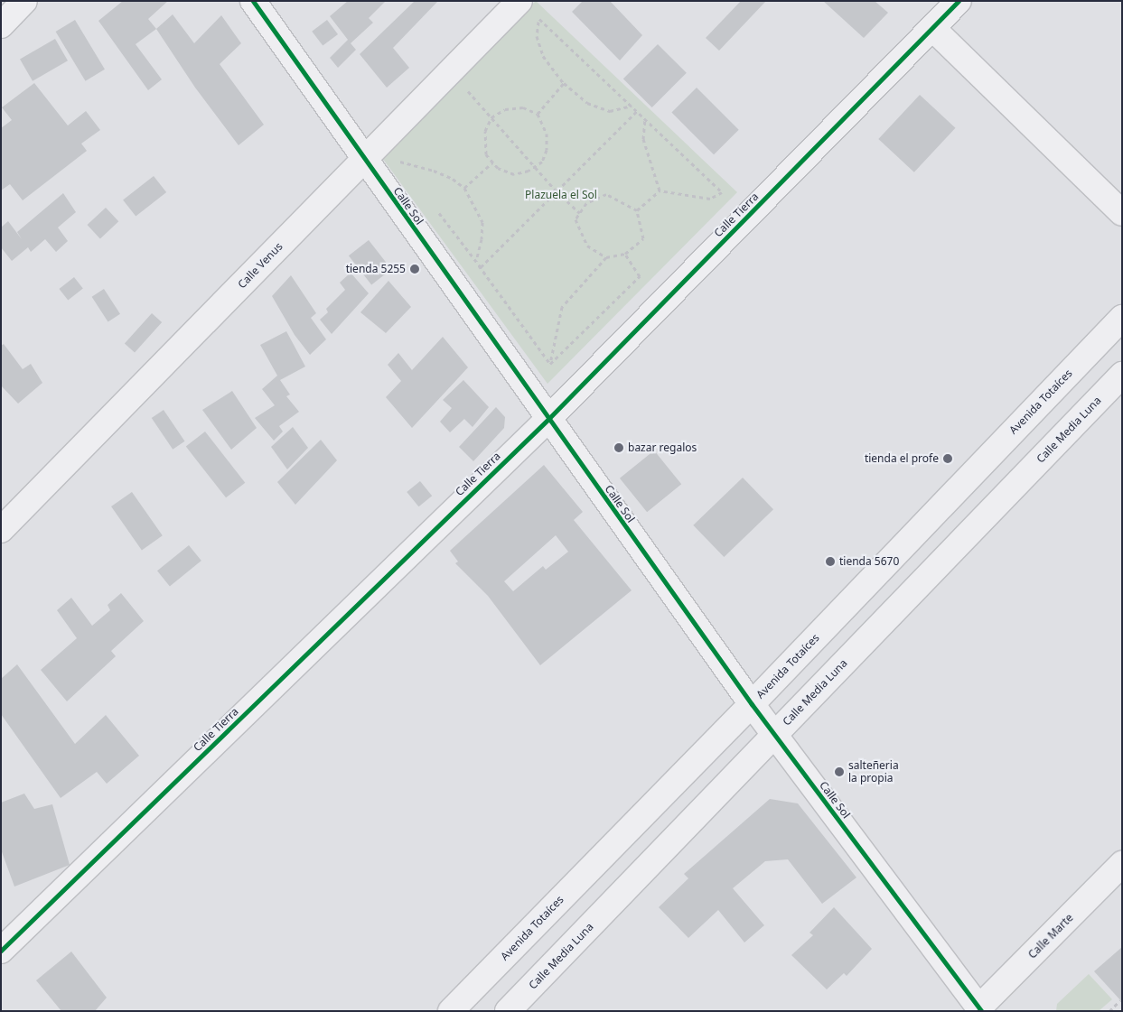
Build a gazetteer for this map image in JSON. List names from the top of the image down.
{
  "streets": {
    "street": [
      "Calle Sol",
      "Calle Tierra",
      "Calle Venus",
      "Avenida Totaíces",
      "Calle Media Luna",
      "Calle Marte"
    ]
  },
  "crossings": [
    ["Calle Sol", "Calle Tierra"],
    ["Calle Sol", "Calle Venus"],
    ["Calle Sol", "Avenida Totaíces"],
    ["Calle Sol", "Calle Media Luna"],
    ["Calle Sol", "Calle Marte"]
  ],
  "parks": ["Plazuela el Sol"],
  "places": [
    "tienda 5255",
    "bazar regalos",
    "tienda el profe",
    "tienda 5670",
    "salteñeria la propia"
  ]
}
